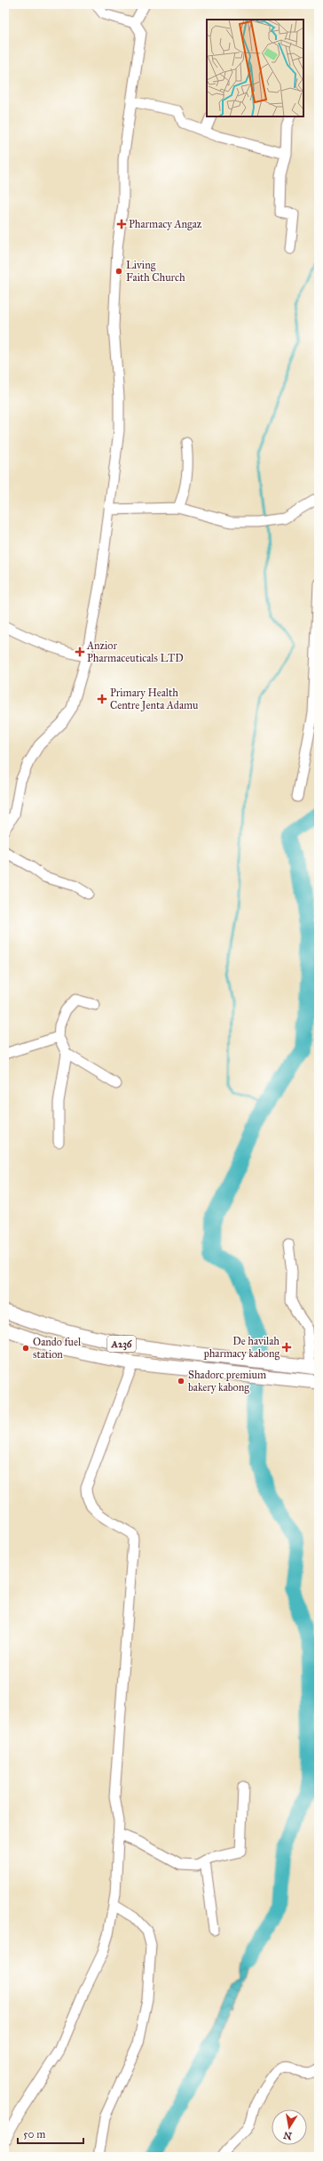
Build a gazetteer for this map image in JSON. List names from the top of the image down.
{
  "streets": {
    "highway": ["A236"]
  },
  "places": {
    "health": [
      "Pharmacy Angaz",
      "Anzior Pharmaceuticals LTD",
      "Primary Health Centre Jenta Adamu",
      "De havilah pharmacy kabong"
    ],
    "other": ["Living Faith Church", "Oando fuel station", "Shadorc premium bakery kabong"]
  },
  "scale_bar": "50 m",
  "north": "bottom"
}
